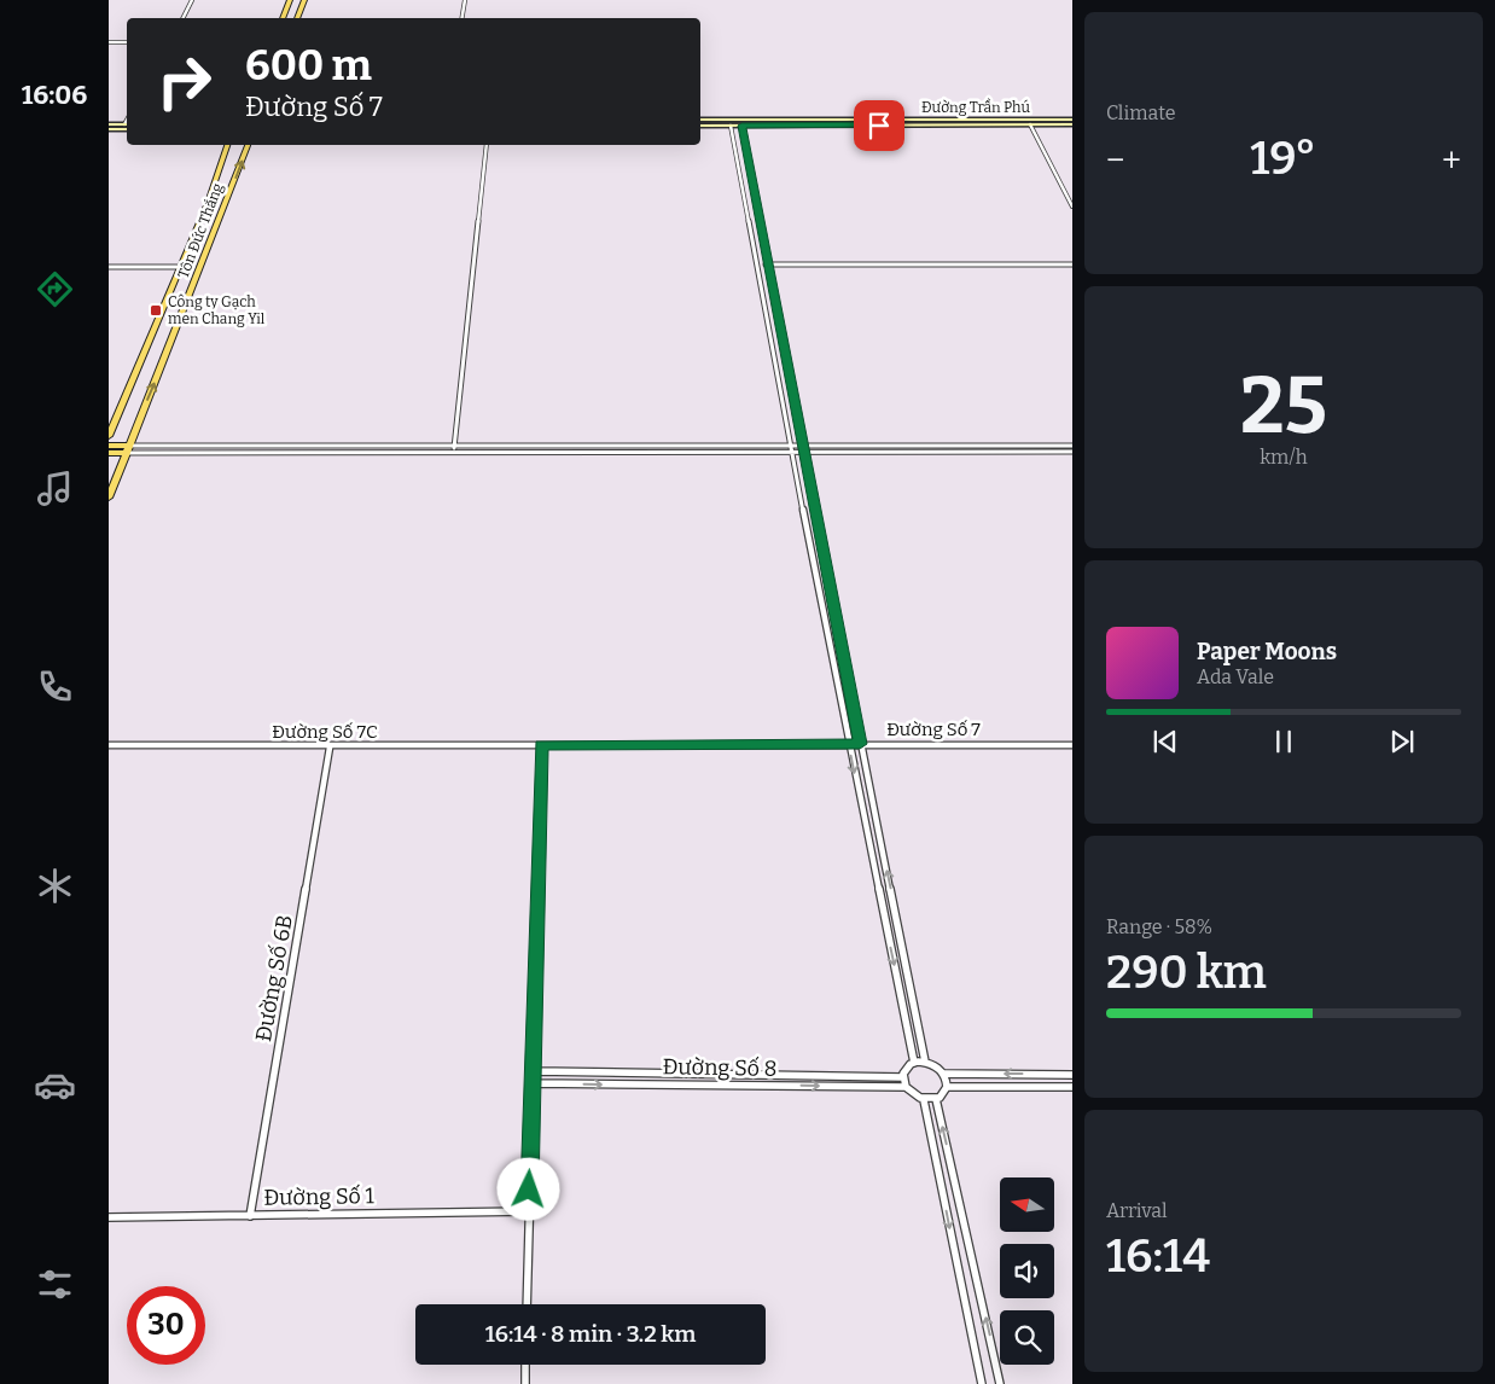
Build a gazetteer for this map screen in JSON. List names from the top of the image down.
{
  "streets": {
    "main road": ["Đường Trần Phú", "Tôn Đức Thắng"],
    "street": [
      "Đường Số 7",
      "Đường Số 7C",
      "Đường Số 6B",
      "Đường Số 8",
      "Đường Số 1"
    ]
  },
  "crossings": [
    ["Đường Số 7", "Đường Số 7C"],
    ["Đường Số 7C", "Đường Số 6B"],
    ["Đường Số 6B", "Đường Số 1"]
  ],
  "places": {
    "transit": ["Công ty Gạch men Chang Yil"]
  },
  "north": "left",
  "page": {
    "tabs": "16:06",
    "tile": [
      "Climate",
      ["25", "km/h"],
      ["Range · 58%", "290 km"],
      ["Arrival", "16:14"]
    ],
    "turn": ["600 m", "Đường Số 7"],
    "heat": ["−", "19°", "+"],
    "song": ["Paper Moons", "Ada Vale"],
    "limit": "30",
    "trip": "16:14 · 8 min · 3.2 km"
  }
}
